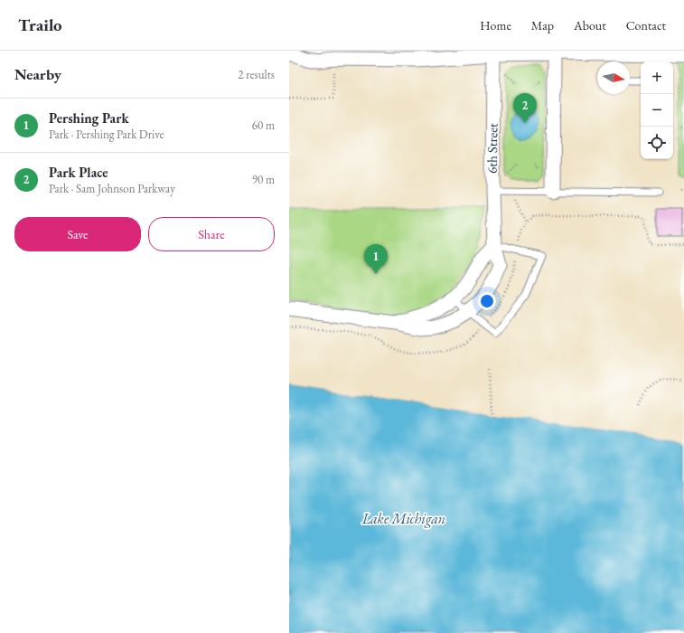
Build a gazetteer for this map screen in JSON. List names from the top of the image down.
{
  "streets": {
    "street": ["6th Street"]
  },
  "water": ["Lake Michigan"],
  "north": "right",
  "page": {
    "header": "Trailo",
    "nav": [
      "Home",
      "Map",
      "About",
      "Contact"
    ],
    "heading": ["Nearby", "2 results"],
    "map_buttons": ["+", "−"],
    "pins": ["2", "1"],
    "list": [
      {
        "mark": "1",
        "name": "Pershing Park",
        "note": "Park · Pershing Park Drive",
        "value": "60 m"
      },
      {
        "mark": "2",
        "name": "Park Place",
        "note": "Park · Sam Johnson Parkway",
        "value": "90 m"
      }
    ],
    "buttons": ["Save", "Share"]
  }
}
